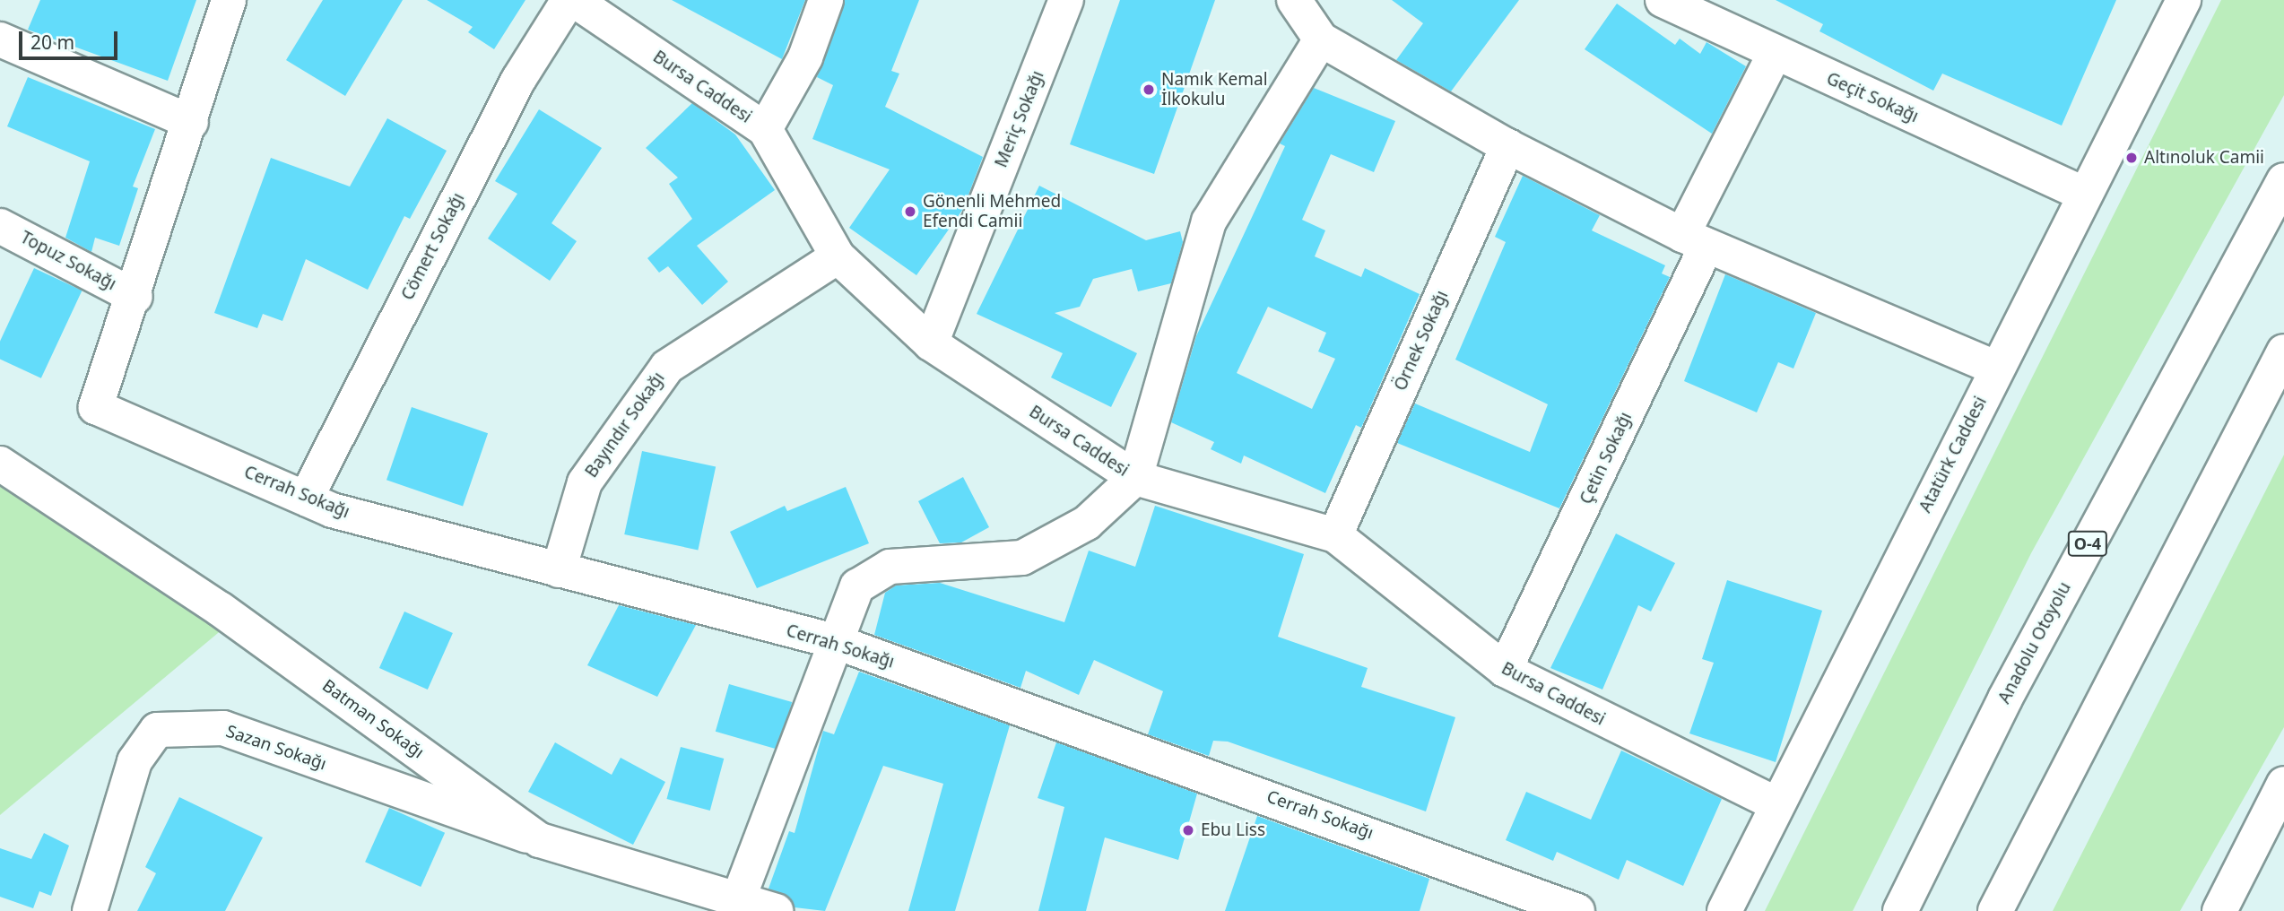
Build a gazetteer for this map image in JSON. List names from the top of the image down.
{
  "streets": {
    "main road": [
      "Bursa Caddesi",
      "Geçit Sokağı",
      "Meriç Sokağı",
      "Cömert Sokağı",
      "Topuz Sokağı",
      "Örnek Sokağı",
      "Bayındır Sokağı",
      "Atatürk Caddesi",
      "Çetin Sokağı",
      "Cerrah Sokağı",
      "O-4",
      "Anadolu Otoyolu",
      "Batman Sokağı",
      "Sazan Sokağı"
    ]
  },
  "crossings": [
    ["Bursa Caddesi", "Meriç Sokağı"],
    ["Bursa Caddesi", "Örnek Sokağı"],
    ["Bursa Caddesi", "Bayındır Sokağı"],
    ["Bursa Caddesi", "Atatürk Caddesi"],
    ["Bursa Caddesi", "Çetin Sokağı"],
    ["Geçit Sokağı", "Atatürk Caddesi"],
    ["Geçit Sokağı", "Çetin Sokağı"],
    ["Cömert Sokağı", "Cerrah Sokağı"],
    ["Topuz Sokağı", "Cerrah Sokağı"],
    ["Bayındır Sokağı", "Cerrah Sokağı"],
    ["Batman Sokağı", "Sazan Sokağı"]
  ],
  "places": [
    "Namık Kemal İlkokulu",
    "Altınoluk Camii",
    "Gönenli Mehmed Efendi Camii",
    "Ebu Liss"
  ],
  "scale_bar": "20 m"
}
